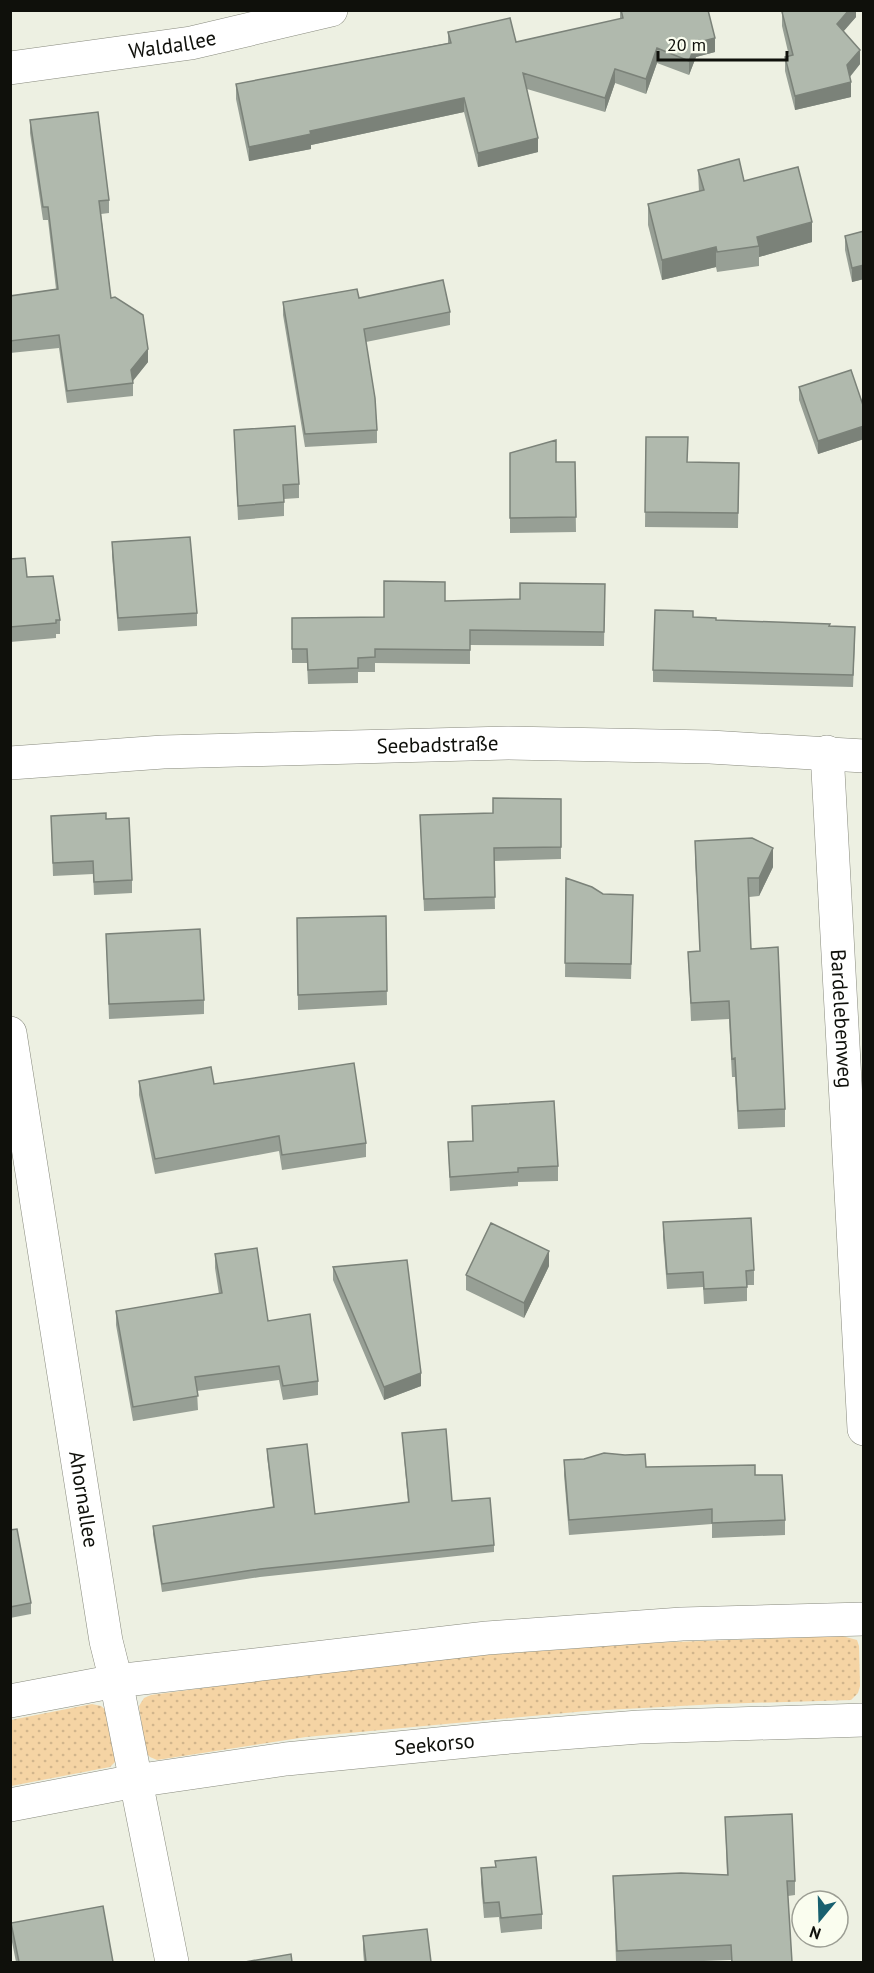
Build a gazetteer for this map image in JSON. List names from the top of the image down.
{
  "streets": {
    "street": [
      "Waldallee",
      "Seebadstraße",
      "Bardelebenweg",
      "Ahornallee",
      "Seekorso"
    ]
  },
  "crossings": [
    ["Seebadstraße", "Bardelebenweg"],
    ["Ahornallee", "Seekorso"]
  ],
  "scale_bar": "20 m",
  "north": "bottom"
}
